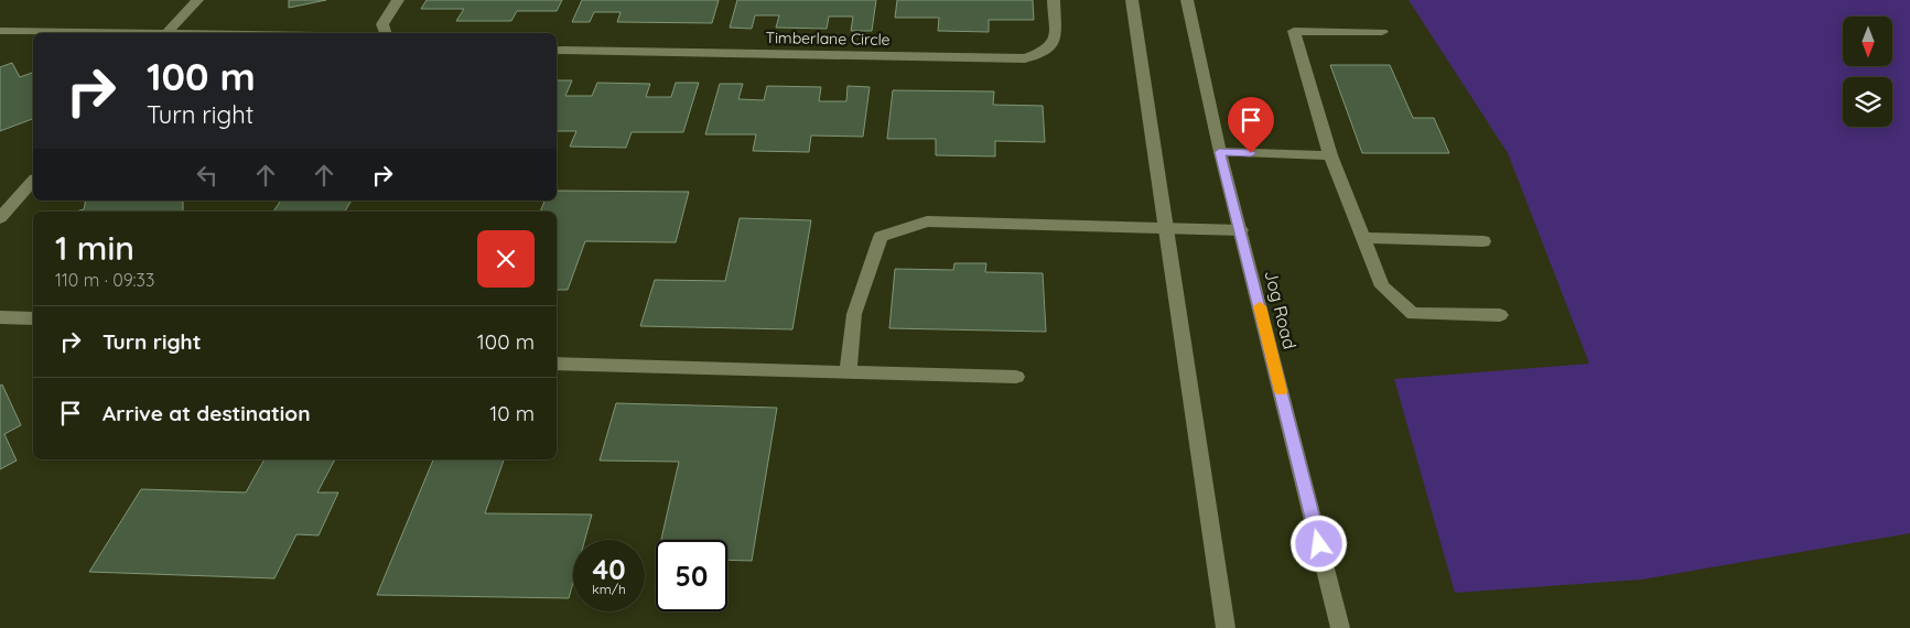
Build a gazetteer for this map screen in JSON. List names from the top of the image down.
{
  "streets": {
    "main road": ["Timberlane Circle", "Jog Road"]
  },
  "north": "bottom",
  "page": {
    "turn": ["100 m", "Turn right"],
    "heading": ["1 min", "110 m · 09:33"],
    "list": [
      {
        "name": "Turn right",
        "value": "100 m"
      },
      {
        "name": "Arrive at destination",
        "value": "10 m"
      }
    ],
    "speed": "40 km/h",
    "limit": "50"
  }
}
